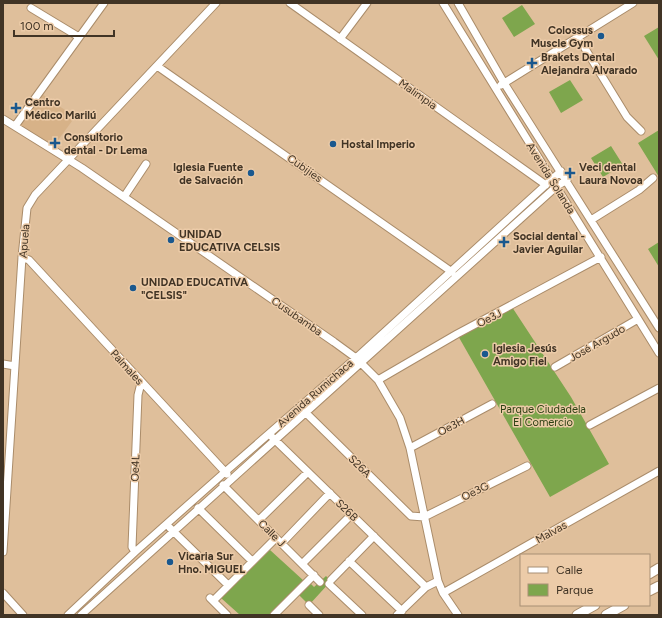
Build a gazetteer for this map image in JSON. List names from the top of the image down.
{
  "streets": {
    "street": [
      "Malimpia",
      "Cubijies",
      "Avenida Solanda",
      "Apuela",
      "Cusubamba",
      "Oe3J",
      "José Argudo",
      "Palmales",
      "Avenida Rumichaca",
      "Oe3H",
      "S26A",
      "Oe4L",
      "Oe3G",
      "S26B",
      "Malvas",
      "Calle J"
    ]
  },
  "crossings": [
    ["Malimpia", "Avenida Rumichaca"],
    ["Cubijies", "Apuela"],
    ["Cubijies", "Avenida Rumichaca"],
    ["Avenida Solanda", "Oe3J"],
    ["Avenida Solanda", "José Argudo"],
    ["Avenida Solanda", "Avenida Rumichaca"],
    ["Apuela", "Cusubamba"],
    ["Apuela", "Palmales"],
    ["Cusubamba", "Oe3J"],
    ["Cusubamba", "Avenida Rumichaca"],
    ["Cusubamba", "Oe3H"],
    ["Cusubamba", "S26A"],
    ["Cusubamba", "Oe3G"],
    ["Cusubamba", "Malvas"],
    ["Palmales", "Avenida Rumichaca"],
    ["Palmales", "Oe4L"],
    ["Avenida Rumichaca", "S26A"],
    ["Avenida Rumichaca", "Oe4L"],
    ["Avenida Rumichaca", "S26B"],
    ["Avenida Rumichaca", "Calle J"],
    ["S26A", "Oe3G"]
  ],
  "parks": ["Parque Ciudadela El Comercio"],
  "places": {
    "other": [
      "Colossus Muscle Gym",
      "Hostal Imperio",
      "Iglesia Fuente de Salvación",
      "UNIDAD EDUCATIVA CELSIS",
      "UNIDAD EDUCATIVA \"CELSIS\"",
      "Iglesia Jesús Amigo Fiel",
      "Vicaria Sur Hno. MIGUEL"
    ],
    "health": [
      "Brakets Dental Alejandra Alvarado",
      "Centro Médico Marilú",
      "Consultorio dental - Dr Lema",
      "Veci dental Laura Novoa",
      "Social dental - Javier Aguilar"
    ]
  },
  "legend": ["Calle", "Parque"],
  "scale_bar": "100 m"
}
